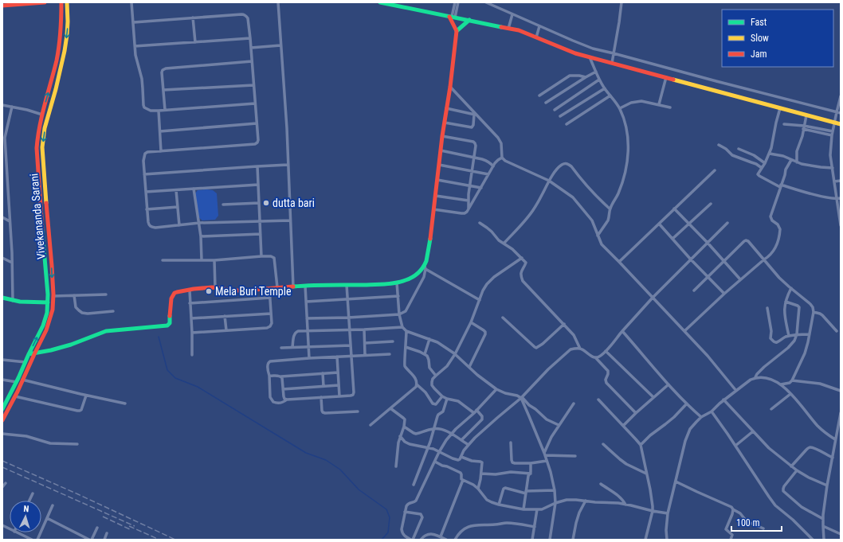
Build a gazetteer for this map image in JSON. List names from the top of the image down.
{
  "streets": {
    "street": ["Vivekananda Sarani"]
  },
  "places": ["dutta bari", "Mela Buri Temple"],
  "legend": ["Fast", "Slow", "Jam"],
  "scale_bar": "100 m",
  "north": "top"
}
